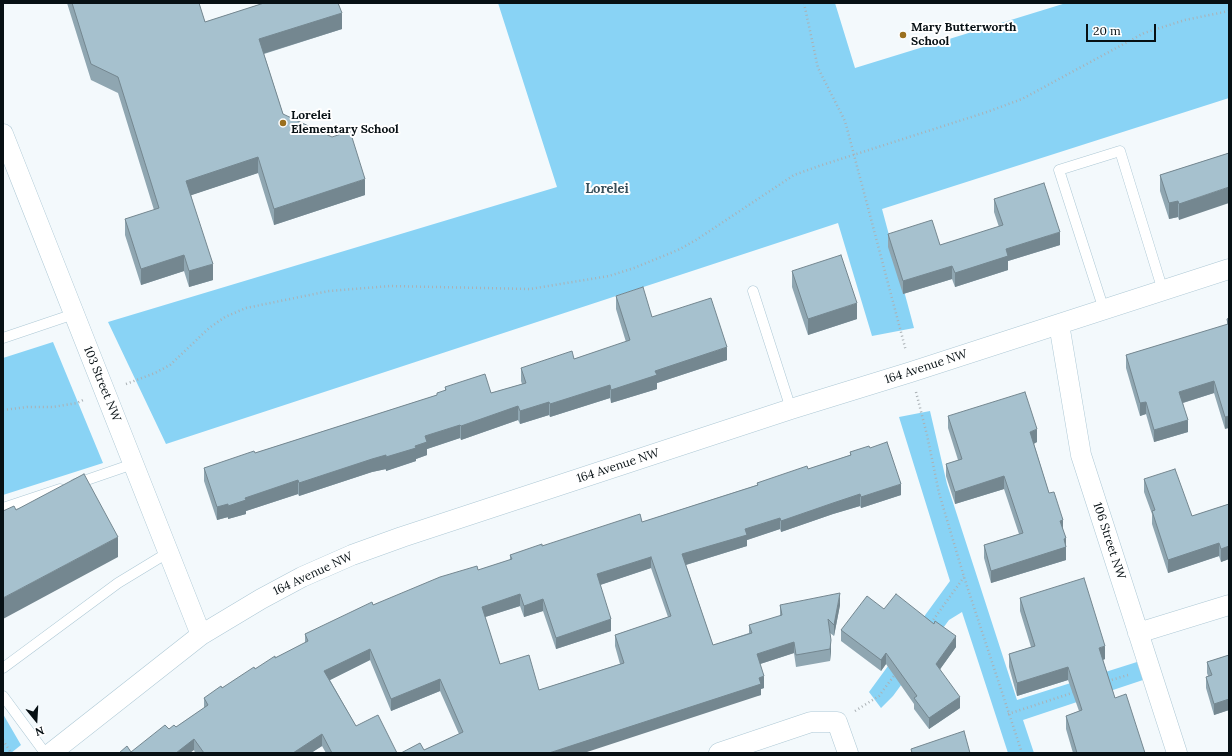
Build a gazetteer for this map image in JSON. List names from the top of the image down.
{
  "streets": {
    "street": ["164 Avenue NW", "103 Street NW", "106 Street NW"]
  },
  "crossings": [
    ["164 Avenue NW", "103 Street NW"],
    ["164 Avenue NW", "106 Street NW"]
  ],
  "districts": ["Lorelei"],
  "places": ["Mary Butterworth School", "Lorelei Elementary School"],
  "scale_bar": "20 m",
  "north": "bottom"
}
